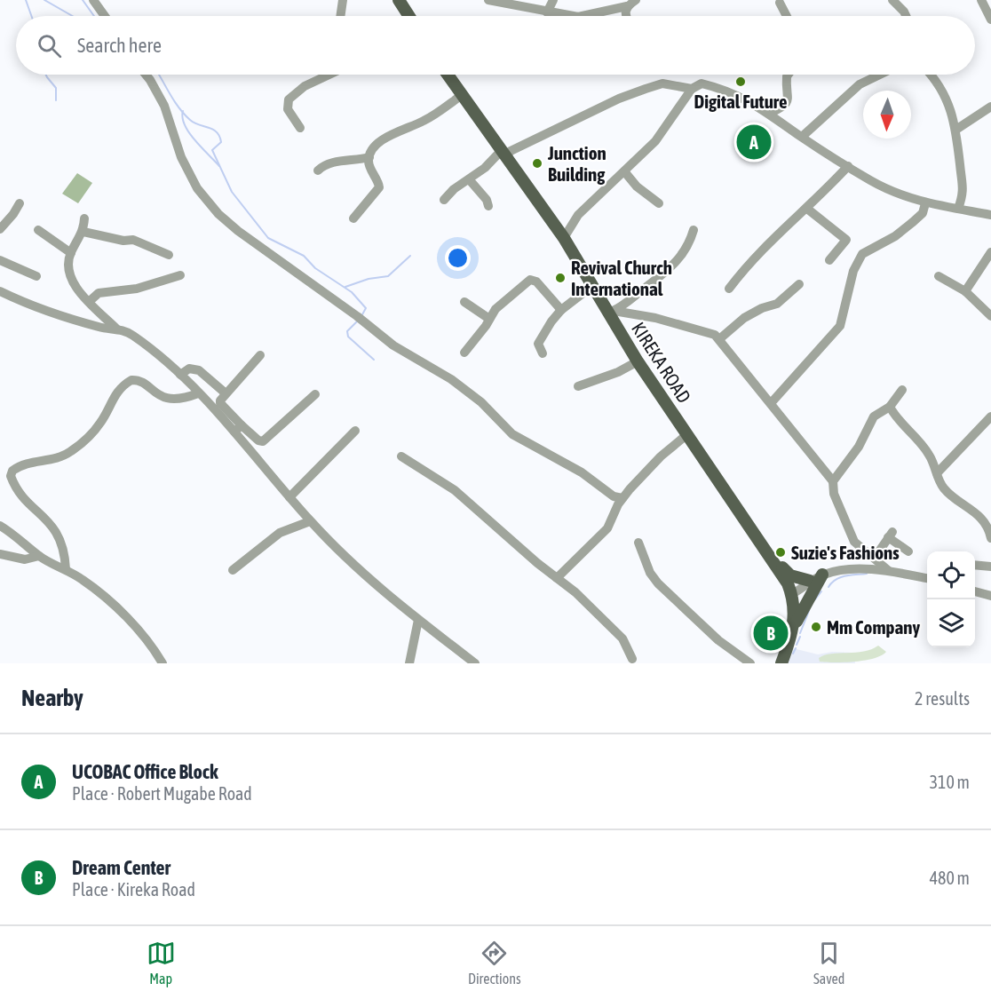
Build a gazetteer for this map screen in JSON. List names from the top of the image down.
{
  "streets": {
    "main road": ["KIREKA ROAD"]
  },
  "places": [
    "Digital Future",
    "Junction Building",
    "Revival Church International",
    "Suzie's Fashions",
    "Mm Company"
  ],
  "north": "bottom",
  "page": {
    "search": "Search here",
    "pins": ["A", "B"],
    "heading": ["Nearby", "2 results"],
    "list": [
      {
        "mark": "A",
        "name": "UCOBAC Office Block",
        "note": "Place · Robert Mugabe Road",
        "value": "310 m"
      },
      {
        "mark": "B",
        "name": "Dream Center",
        "note": "Place · Kireka Road",
        "value": "480 m"
      }
    ],
    "nav": ["Map", "Directions", "Saved"]
  }
}
